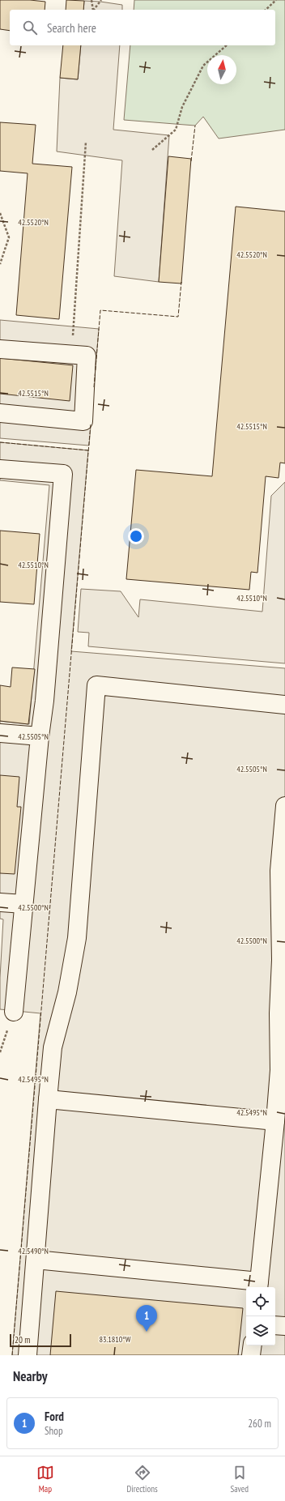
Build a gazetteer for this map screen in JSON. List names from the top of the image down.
{
  "scale_bar": "20 m",
  "north": "top",
  "page": {
    "search": "Search here",
    "pins": "1",
    "scale": "20 m",
    "heading": "Nearby",
    "list": [
      {
        "mark": "1",
        "name": "Ford",
        "note": "Shop",
        "value": "260 m"
      }
    ],
    "nav": ["Map", "Directions", "Saved"]
  },
  "coordinates": [
    "42.5520°N",
    "42.5515°N",
    "42.5510°N",
    "42.5505°N",
    "42.5500°N",
    "42.5495°N",
    "42.5490°N",
    "83.1810°W"
  ]
}
